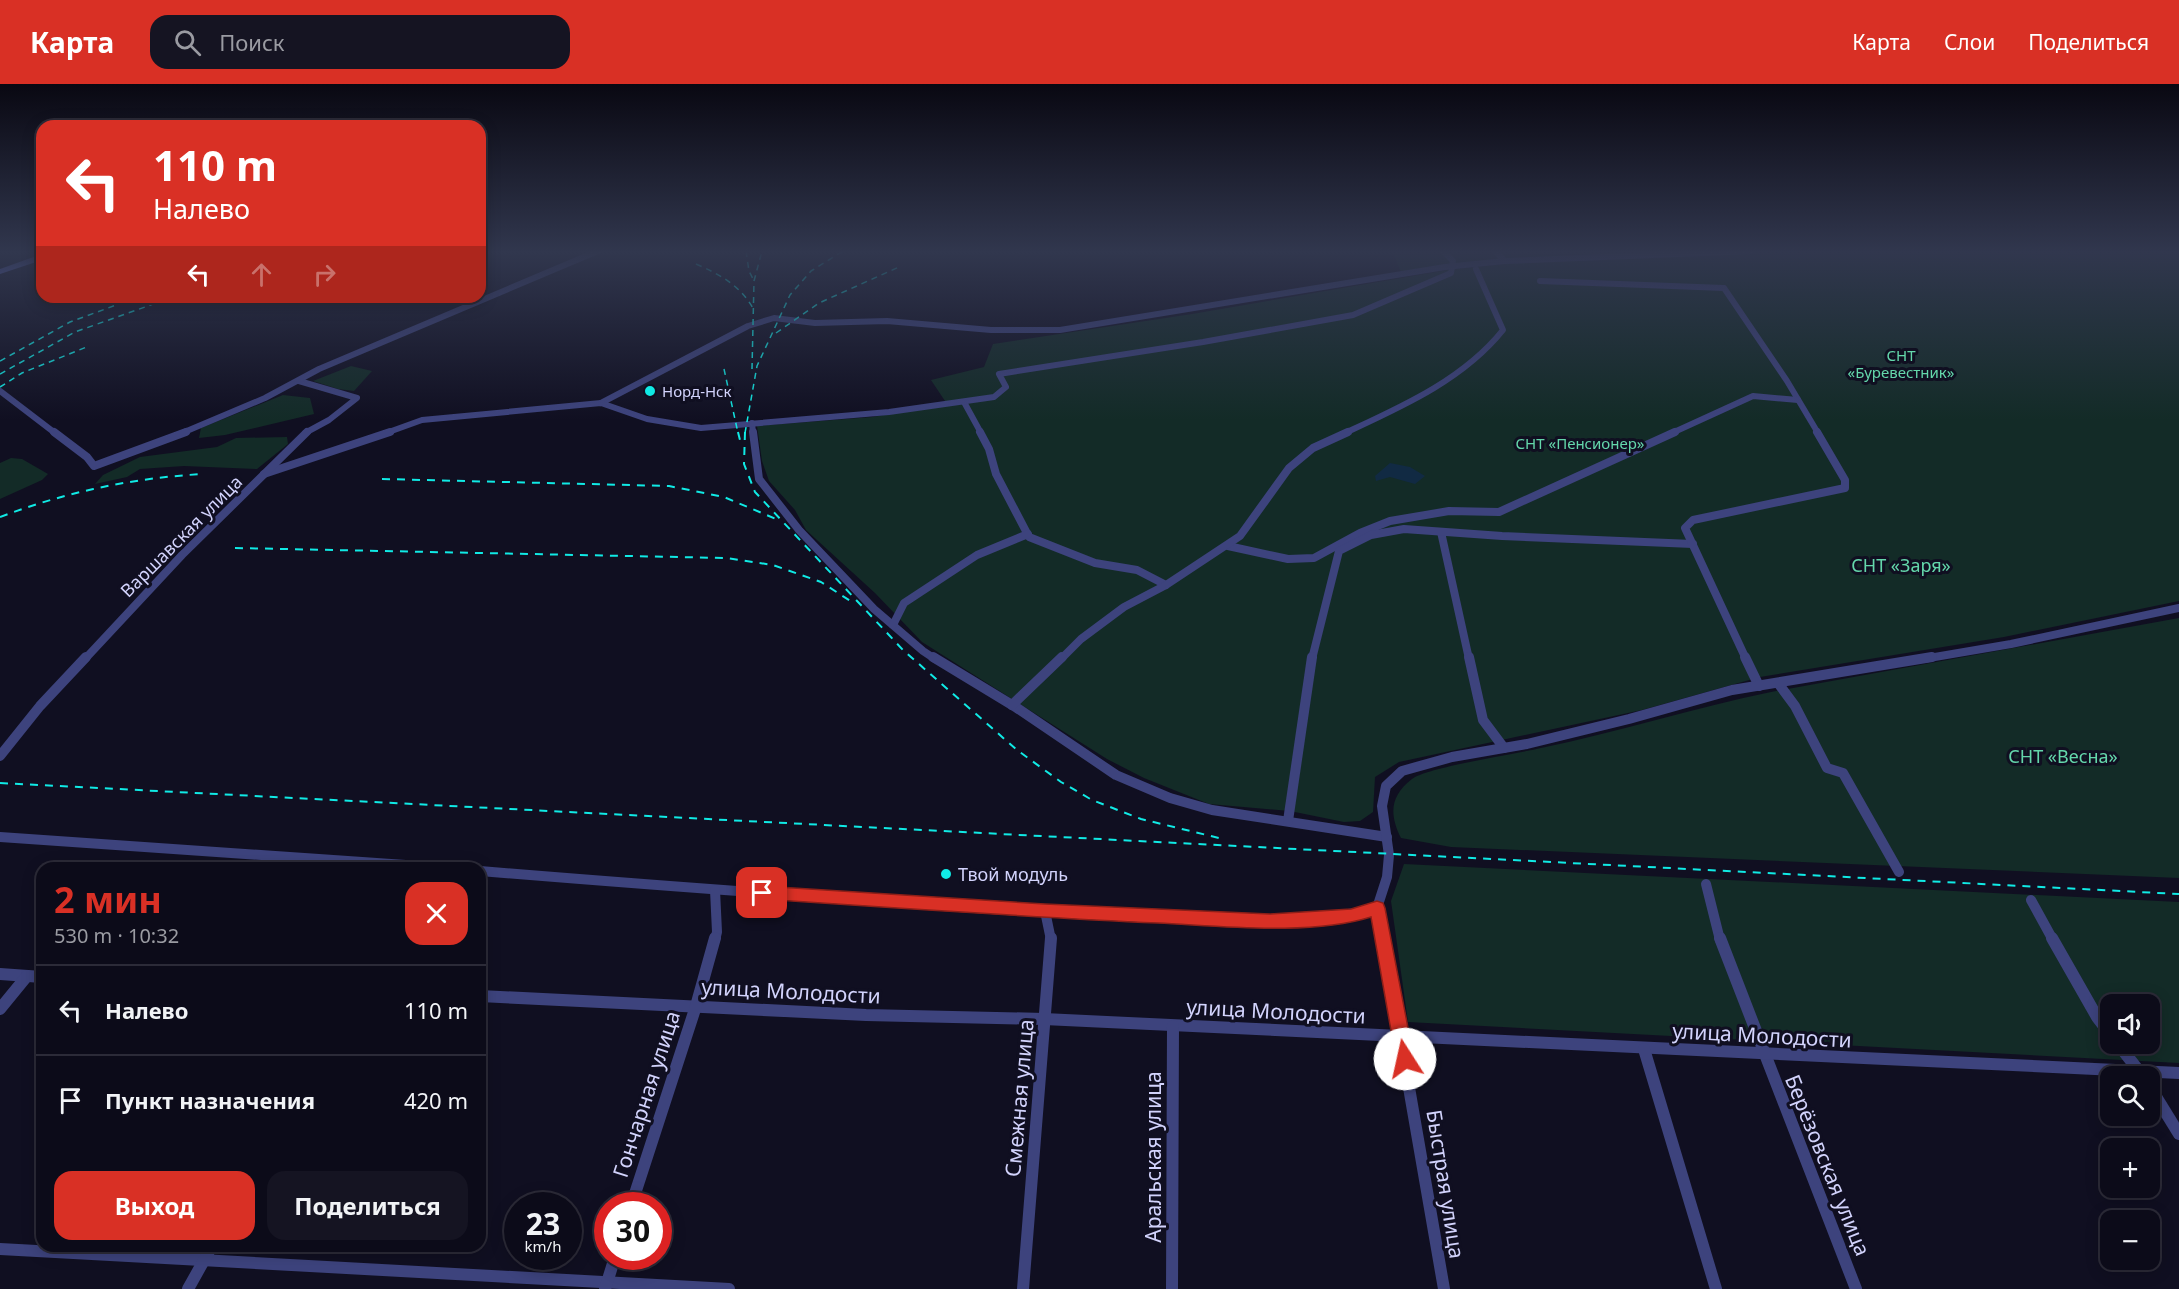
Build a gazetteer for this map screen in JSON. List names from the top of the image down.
{
  "streets": {
    "street": [
      "Варшавская улица",
      "улица Молодости",
      "Гончарная улица",
      "Смежная улица",
      "Аральская улица",
      "Берёзовская улица",
      "Быстрая улица"
    ]
  },
  "crossings": [
    ["улица Молодости", "Гончарная улица"],
    ["улица Молодости", "Смежная улица"],
    ["улица Молодости", "Аральская улица"],
    ["улица Молодости", "Берёзовская улица"],
    ["улица Молодости", "Быстрая улица"]
  ],
  "parks": [
    "СНТ «Буревестник»",
    "СНТ «Пенсионер»",
    "СНТ «Заря»",
    "СНТ «Весна»"
  ],
  "places": ["Норд-Нск", "Твой модуль"],
  "page": {
    "header": "Карта",
    "search": "Поиск",
    "nav": ["Карта", "Слои", "Поделиться"],
    "turn": ["110 m", "Налево"],
    "heading": ["2 мин", "530 m · 10:32"],
    "list": [
      {
        "name": "Налево",
        "value": "110 m"
      },
      {
        "name": "Пункт назначения",
        "value": "420 m"
      }
    ],
    "map_buttons": ["+", "−"],
    "buttons": ["Выход", "Поделиться"],
    "speed": "23 km/h",
    "limit": "30"
  }
}
